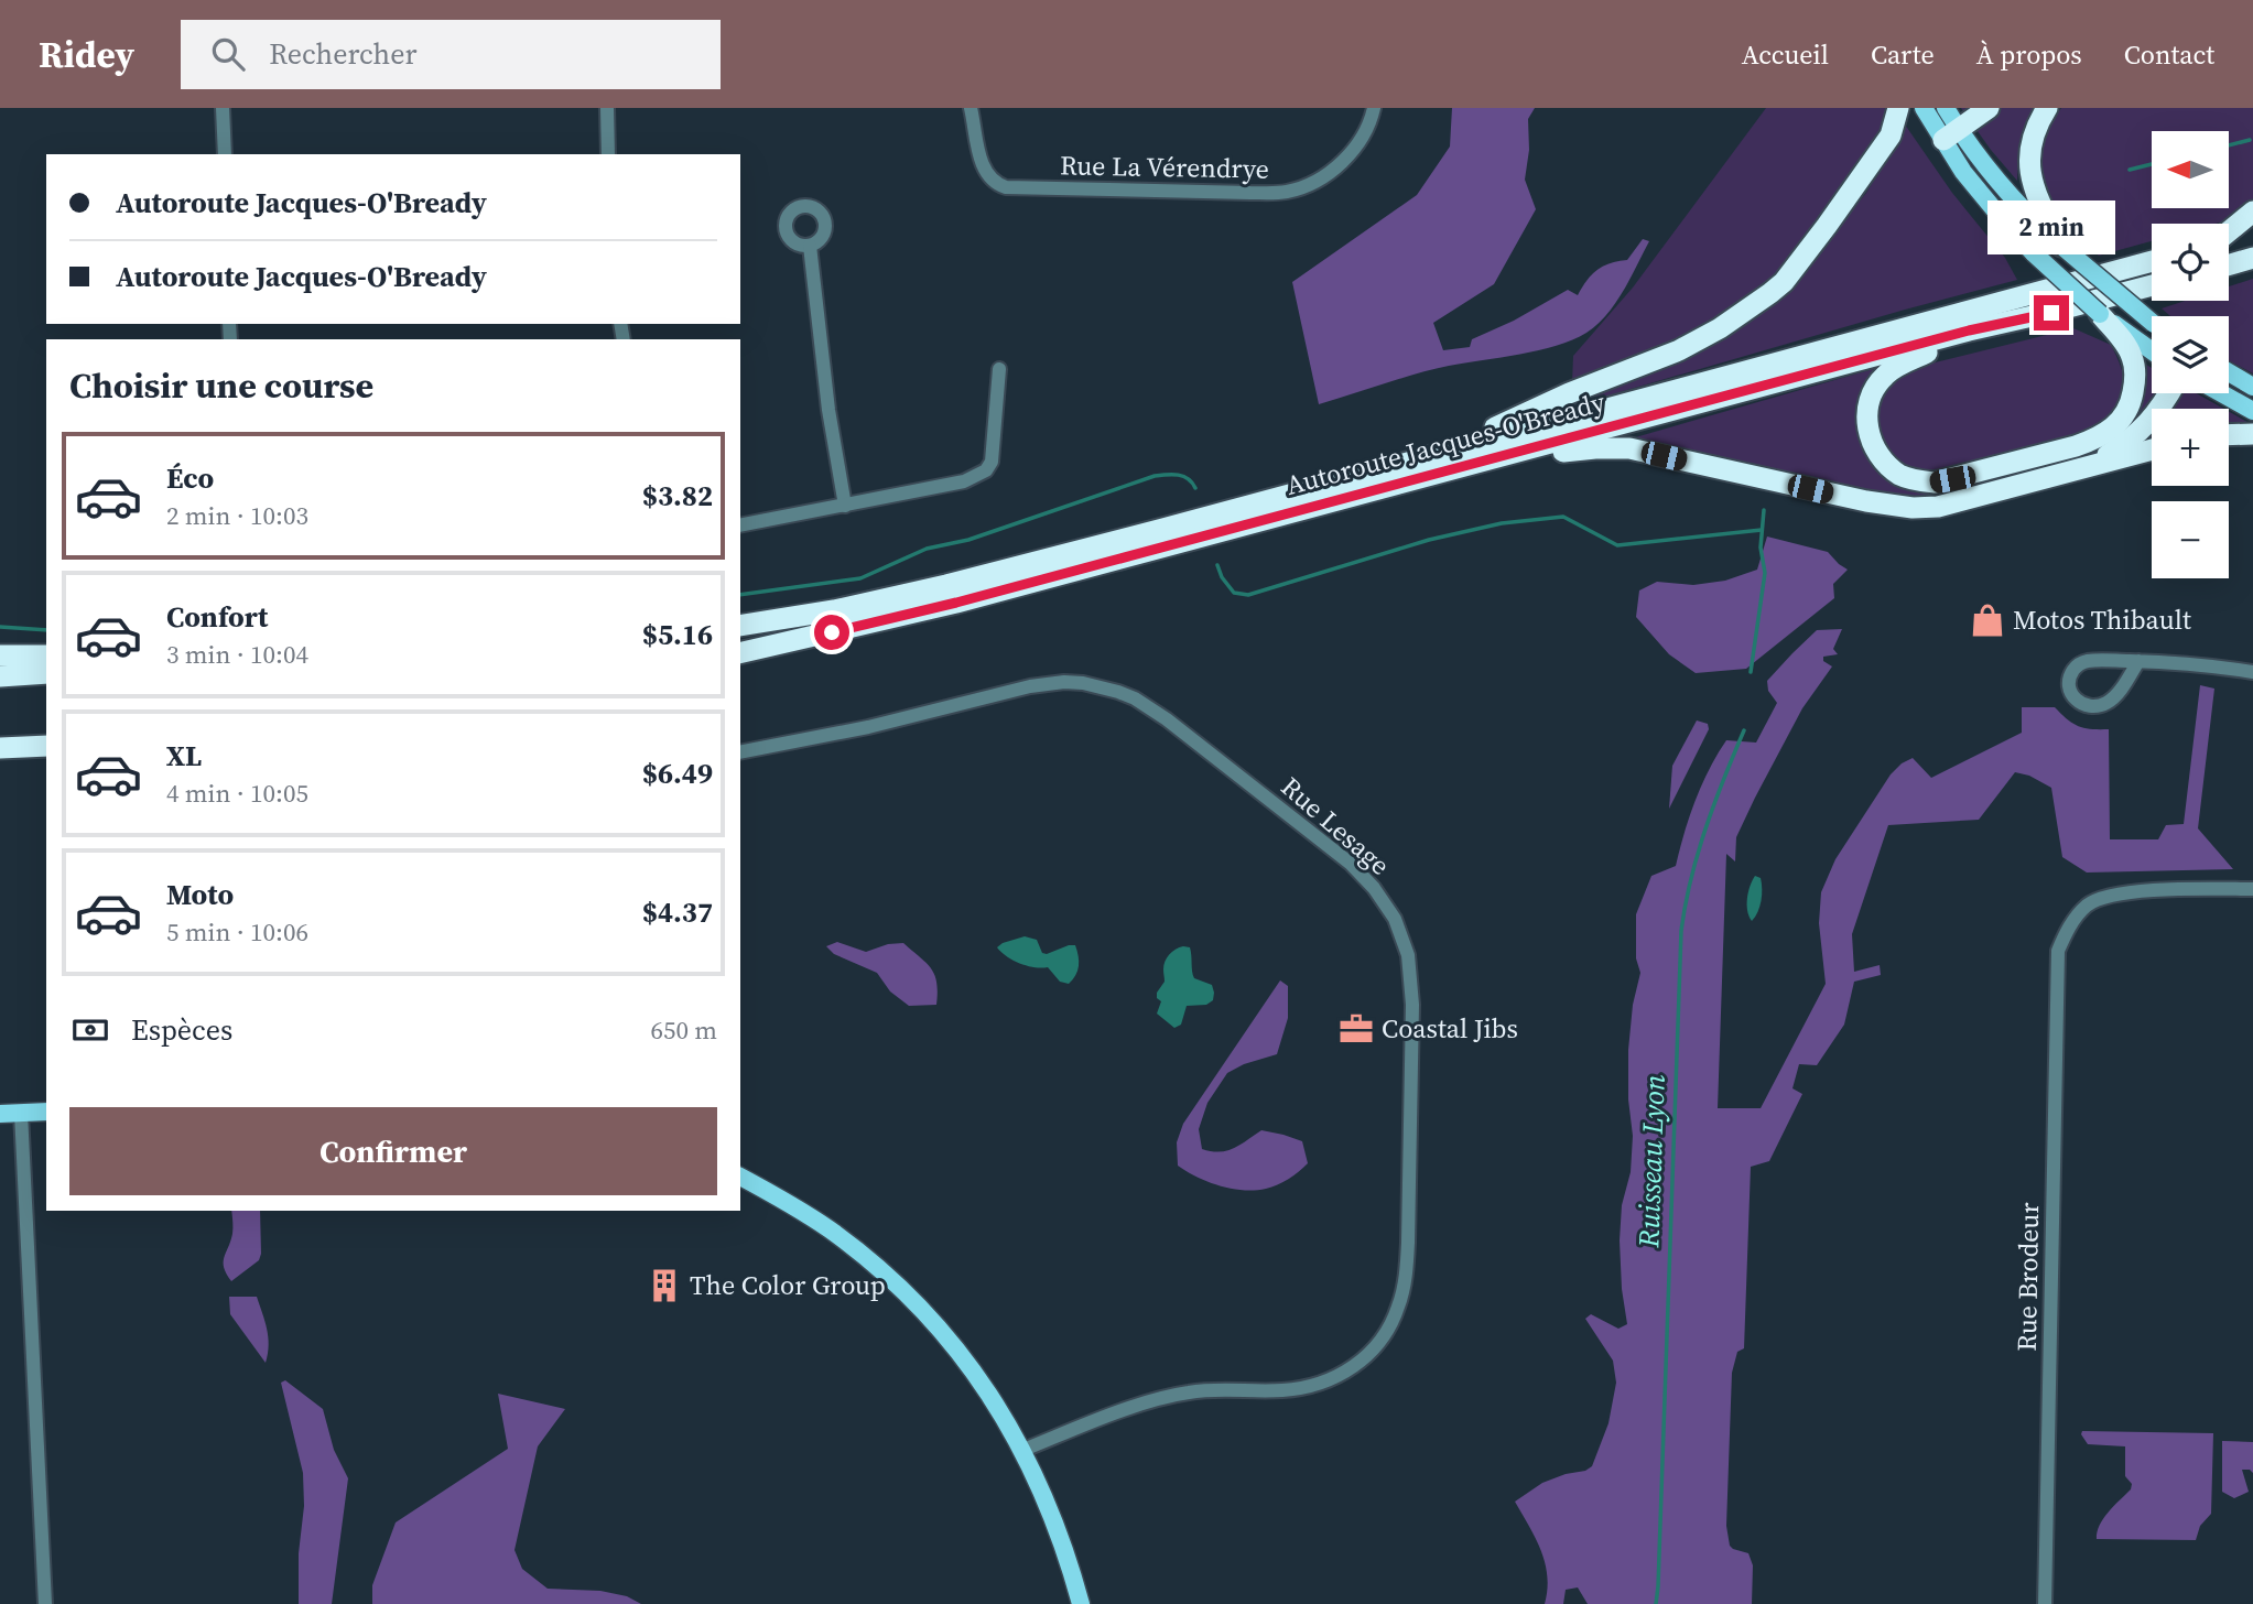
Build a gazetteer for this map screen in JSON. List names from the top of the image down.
{
  "streets": {
    "highway": ["Autoroute Jacques-O'Bready"],
    "street": ["Rue La Vérendrye", "Rue Lesage", "Rue Brodeur"]
  },
  "water": ["Ruisseau Lyon"],
  "places": {
    "shop": ["Motos Thibault"],
    "office": ["Coastal Jibs"],
    "building": ["The Color Group"]
  },
  "north": "left",
  "page": {
    "header": "Ridey",
    "search": "Rechercher",
    "nav": [
      "Accueil",
      "Carte",
      "À propos",
      "Contact"
    ],
    "map_buttons": ["+", "−"],
    "banner": ["Autoroute Jacques-O'Bready", "Autoroute Jacques-O'Bready"],
    "bubble": "2 min",
    "heading": "Choisir une course",
    "list": [
      {
        "name": "Éco",
        "note": "2 min · 10:03",
        "value": "$3.82"
      },
      {
        "name": "Confort",
        "note": "3 min · 10:04",
        "value": "$5.16"
      },
      {
        "name": "XL",
        "note": "4 min · 10:05",
        "value": "$6.49"
      },
      {
        "name": "Moto",
        "note": "5 min · 10:06",
        "value": "$4.37"
      }
    ],
    "pay": ["Espèces", "650 m"],
    "buttons": "Confirmer"
  }
}
